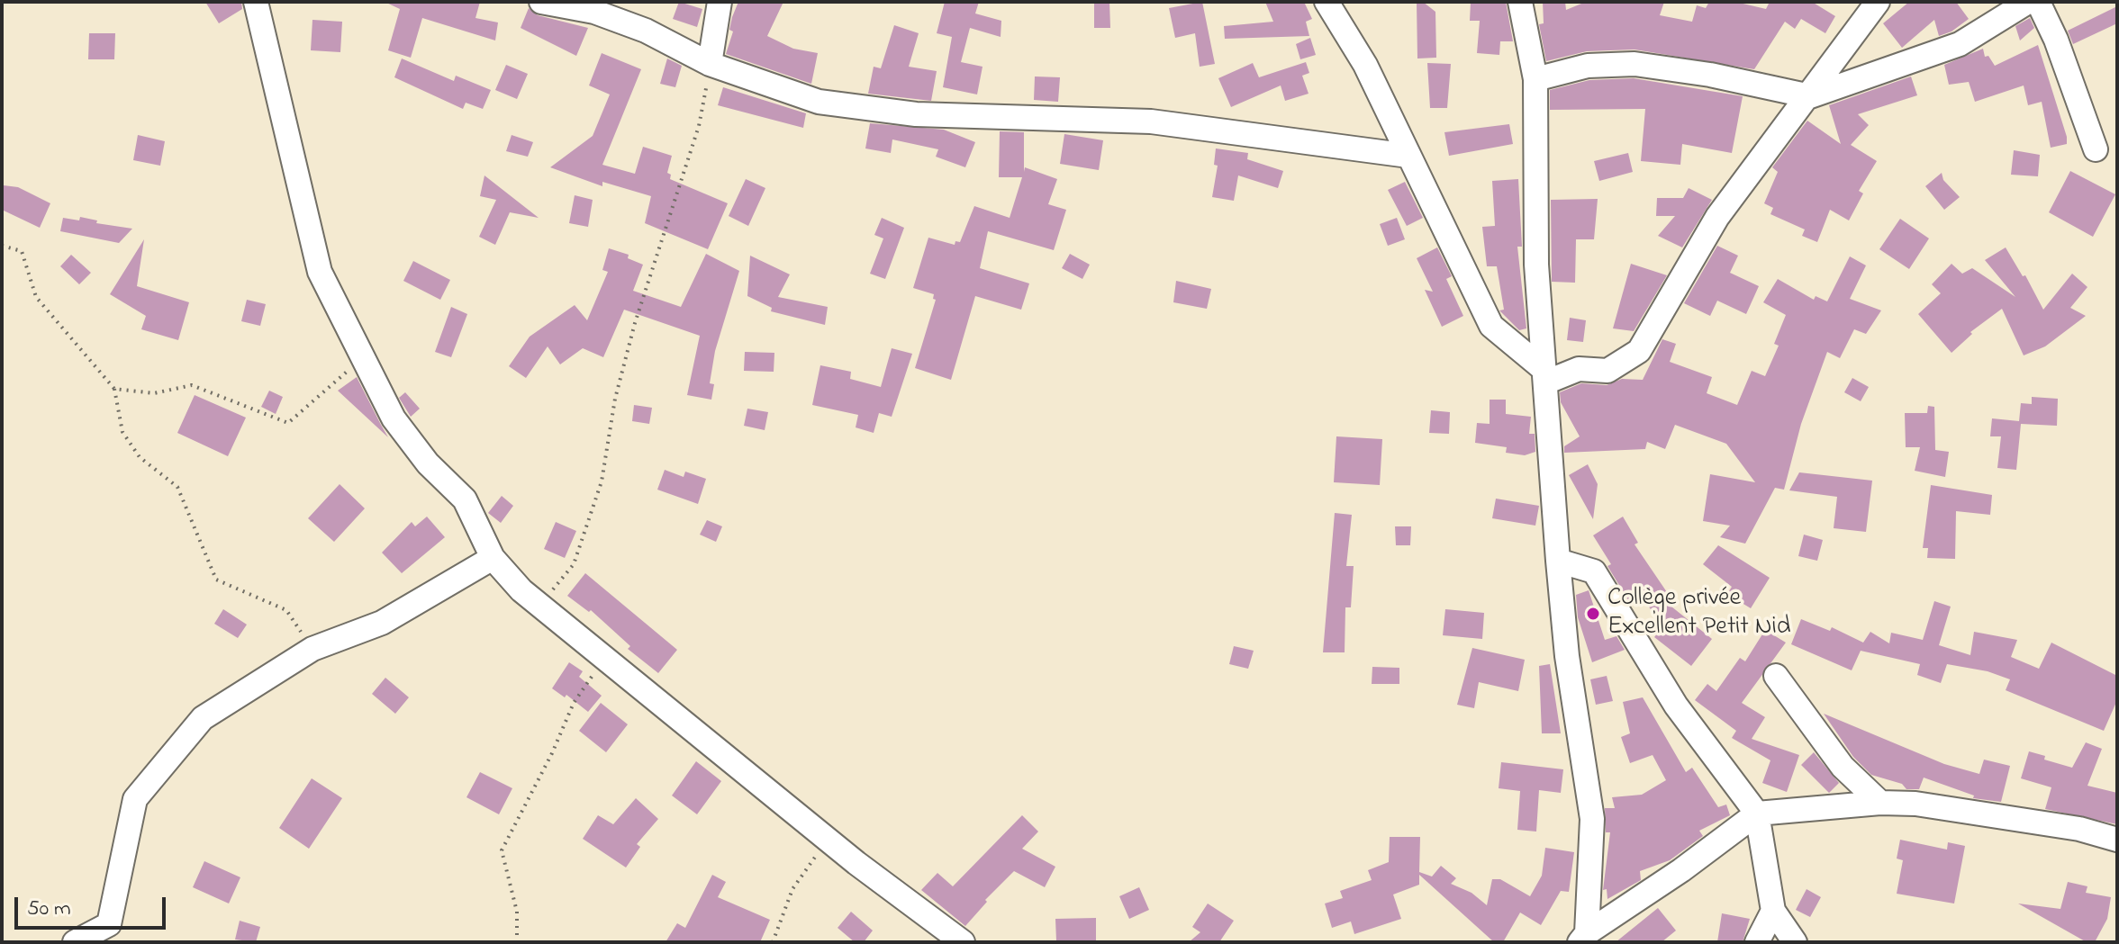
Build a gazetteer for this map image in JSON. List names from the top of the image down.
{
  "places": ["Collège privée Excellent Petit Nid"],
  "scale_bar": "50 m"
}
